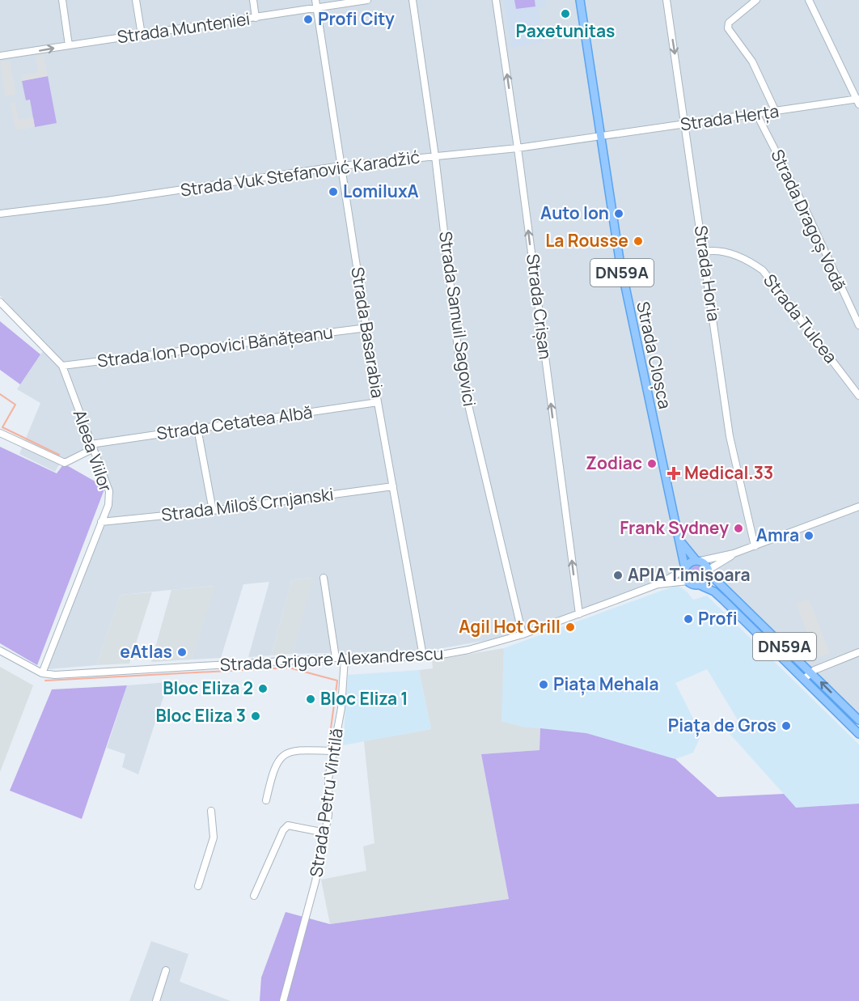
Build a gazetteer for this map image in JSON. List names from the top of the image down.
{
  "streets": {
    "main road": ["DN59A", "Strada Cloșca"],
    "street": [
      "Strada Munteniei",
      "Strada Herța",
      "Strada Vuk Stefanović Karadžić",
      "Strada Dragoș Vodă",
      "Strada Horia",
      "Strada Crișan",
      "Strada Samuil Sagovici",
      "Strada Tulcea",
      "Strada Basarabia",
      "Strada Ion Popovici Bănățeanu",
      "Strada Cetatea Albă",
      "Aleea Viilor",
      "Strada Miloš Crnjanski",
      "Strada Grigore Alexandrescu",
      "Strada Petru Vintilă"
    ]
  },
  "crossings": [
    ["Strada Munteniei", "Strada Basarabia"],
    ["Strada Herța", "Strada Vuk Stefanović Karadžić"],
    ["Strada Herța", "Strada Dragoș Vodă"],
    ["Strada Herța", "Strada Horia"],
    ["Strada Herța", "Strada Cloșca"],
    ["Strada Vuk Stefanović Karadžić", "Strada Crișan"],
    ["Strada Vuk Stefanović Karadžić", "Strada Samuil Sagovici"],
    ["Strada Vuk Stefanović Karadžić", "Strada Basarabia"],
    ["Strada Vuk Stefanović Karadžić", "Strada Cloșca"],
    ["DN59A", "Strada Cloșca"],
    ["DN59A", "Strada Grigore Alexandrescu"],
    ["Strada Horia", "Strada Tulcea"],
    ["Strada Crișan", "Strada Grigore Alexandrescu"],
    ["Strada Samuil Sagovici", "Strada Grigore Alexandrescu"],
    ["Strada Basarabia", "Strada Ion Popovici Bănățeanu"],
    ["Strada Basarabia", "Strada Cetatea Albă"],
    ["Strada Basarabia", "Strada Miloš Crnjanski"],
    ["Strada Basarabia", "Strada Grigore Alexandrescu"],
    ["Strada Ion Popovici Bănățeanu", "Aleea Viilor"],
    ["Strada Cloșca", "Strada Grigore Alexandrescu"],
    ["Strada Cetatea Albă", "Aleea Viilor"],
    ["Aleea Viilor", "Strada Miloš Crnjanski"],
    ["Aleea Viilor", "Strada Grigore Alexandrescu"],
    ["Strada Grigore Alexandrescu", "Strada Petru Vintilă"]
  ],
  "one_way": ["Strada Crișan"],
  "places": {
    "other": [
      "Paxetunitas",
      "Profi City",
      "LomiluxA",
      "Auto Ion",
      "La Rousse",
      "Zodiac",
      "Frank Sydney",
      "Amra",
      "APIA Timișoara",
      "Profi",
      "Agil Hot Grill",
      "eAtlas",
      "Piața Mehala",
      "Bloc Eliza 2",
      "Bloc Eliza 1",
      "Bloc Eliza 3",
      "Piața de Gros"
    ],
    "health": ["Medical.33"]
  }
}
